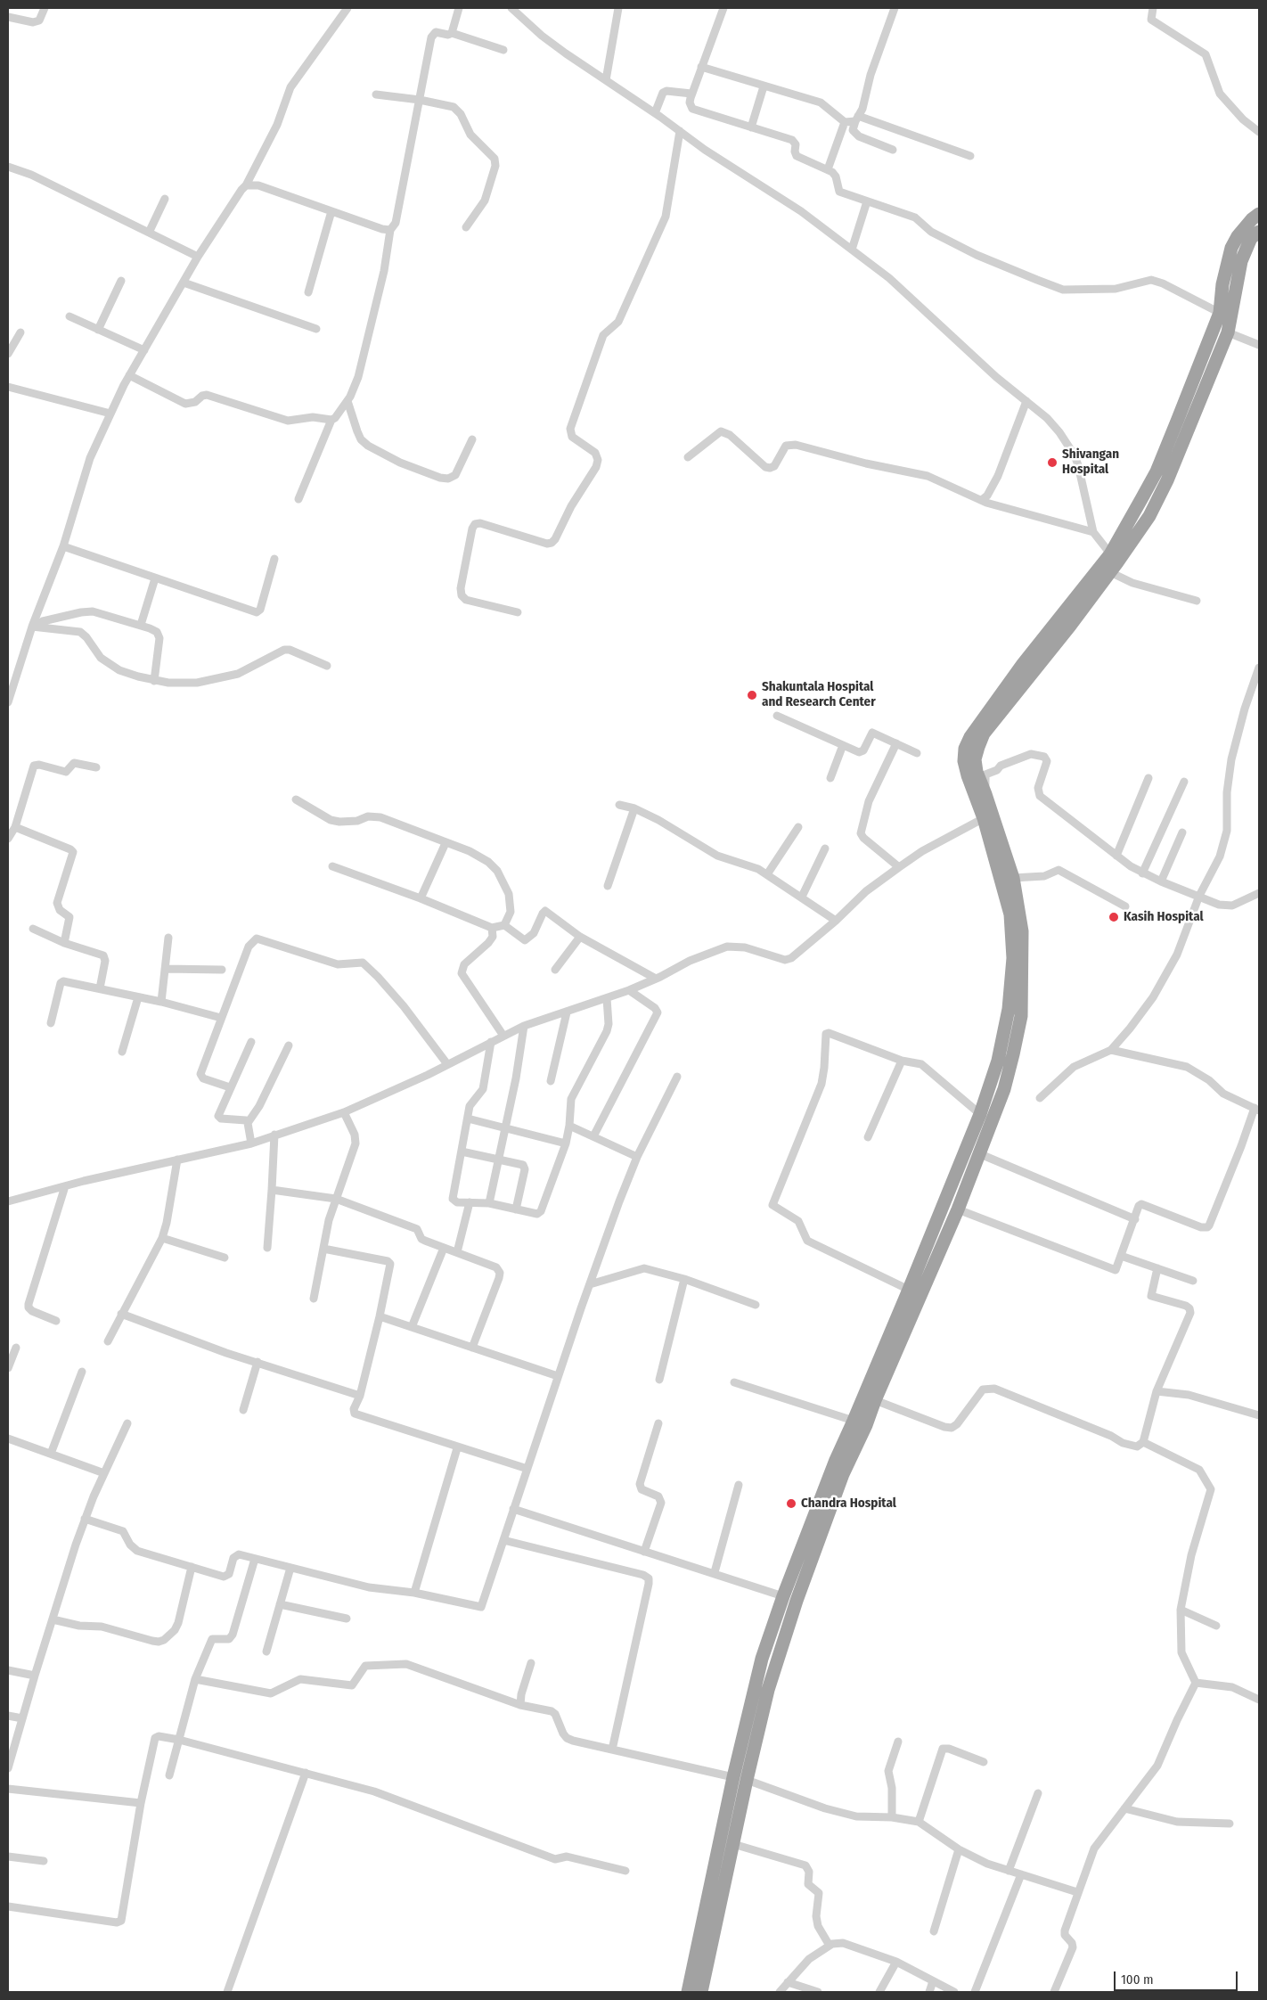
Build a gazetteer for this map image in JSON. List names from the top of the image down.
{
  "places": [
    "Shivangan Hospital",
    "Shakuntala Hospital and Research Center",
    "Kasih Hospital",
    "Chandra Hospital"
  ],
  "scale_bar": "100 m"
}
